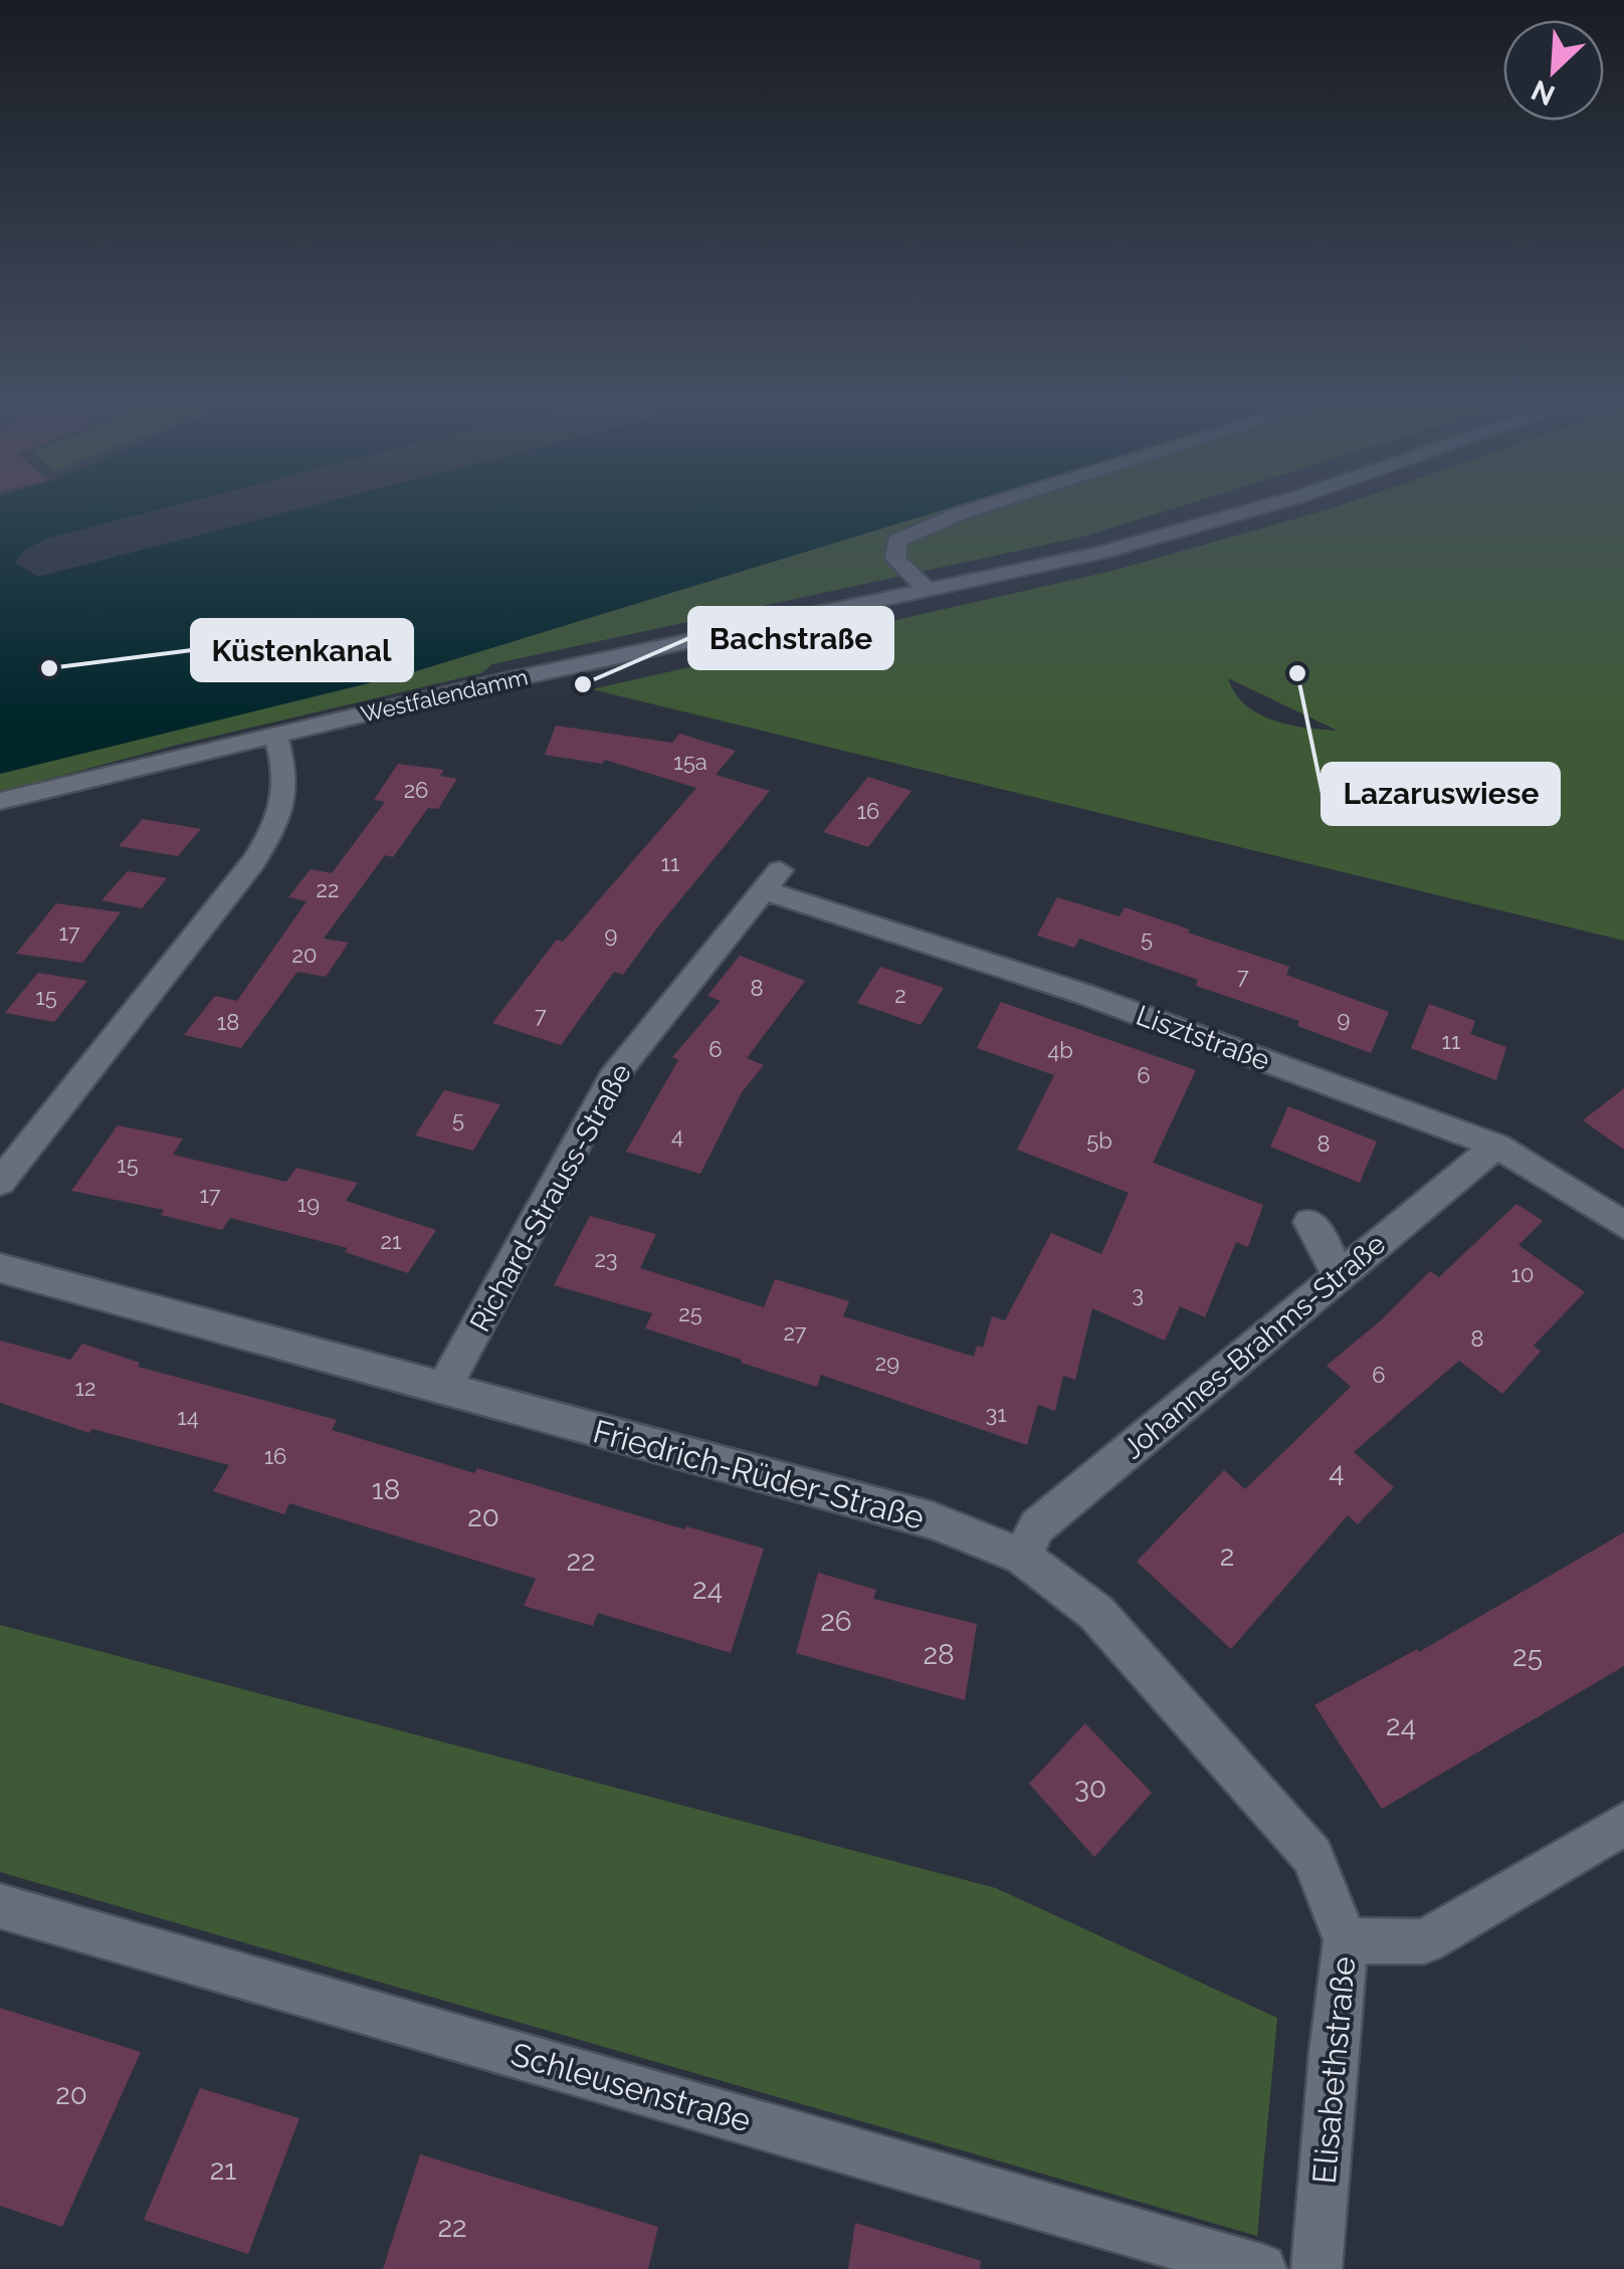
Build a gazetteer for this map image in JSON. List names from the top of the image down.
{
  "streets": {
    "street": [
      "Westfalendamm",
      "Lisztstraße",
      "Richard-Strauss-Straße",
      "Johannes-Brahms-Straße",
      "Friedrich-Rüder-Straße",
      "Elisabethstraße",
      "Schleusenstraße"
    ]
  },
  "crossings": [
    ["Lisztstraße", "Richard-Strauss-Straße"],
    ["Lisztstraße", "Johannes-Brahms-Straße"],
    ["Richard-Strauss-Straße", "Friedrich-Rüder-Straße"],
    ["Johannes-Brahms-Straße", "Friedrich-Rüder-Straße"],
    ["Friedrich-Rüder-Straße", "Elisabethstraße"]
  ],
  "places": ["Küstenkanal", "Lazaruswiese", "Bachstraße"],
  "house_numbers": [
    "15a",
    "26",
    "16",
    "11",
    "22",
    "17",
    "9",
    "5",
    "20",
    "7",
    "8",
    "2",
    "15",
    "7",
    "9",
    "18",
    "11",
    "6",
    "4b",
    "6",
    "5",
    "4",
    "5b",
    "8",
    "15",
    "17",
    "19",
    "21",
    "23",
    "10",
    "3",
    "25",
    "27",
    "8",
    "29",
    "6",
    "12",
    "31",
    "14",
    "16",
    "4",
    "18",
    "20",
    "2",
    "22",
    "24",
    "26",
    "28",
    "25",
    "24",
    "30",
    "20",
    "21",
    "22"
  ],
  "north": "bottom left"
}
